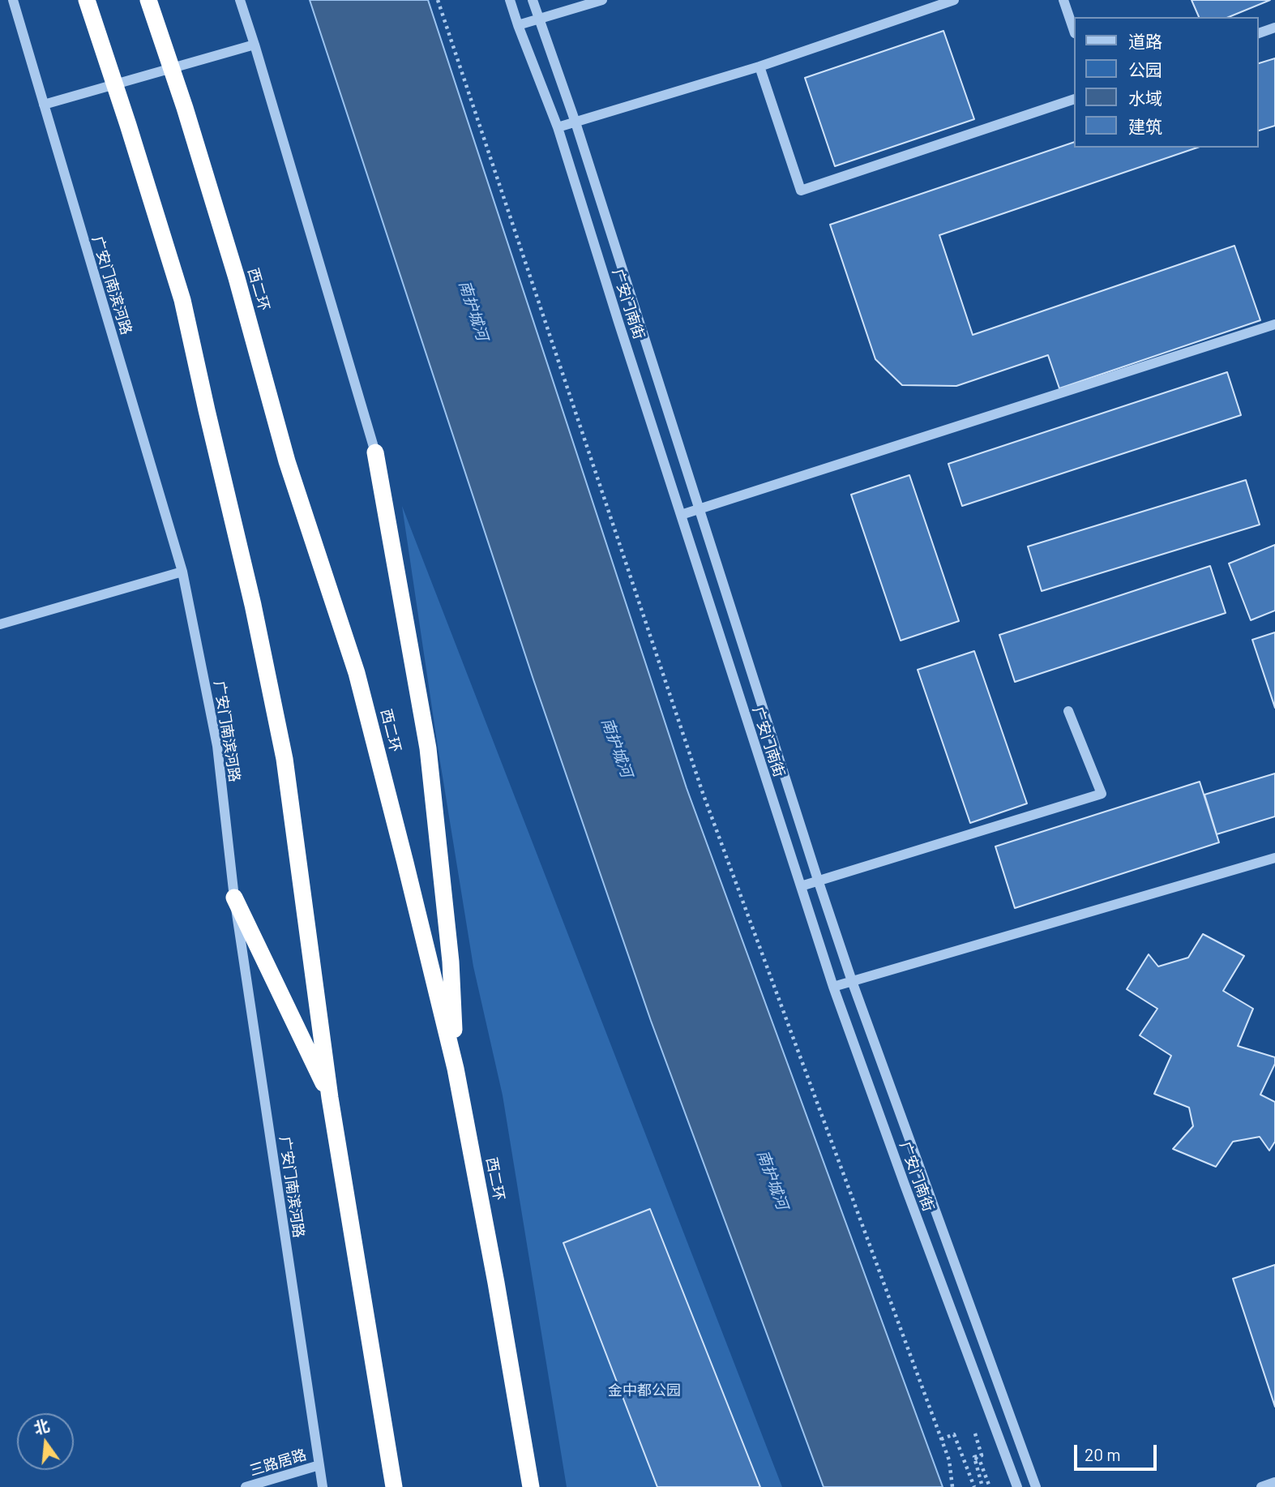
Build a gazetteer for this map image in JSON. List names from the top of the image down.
{
  "streets": {
    "highway": ["西二环"],
    "street": ["广安门南滨河路", "广安门南街", "三路居路"]
  },
  "crossings": [
    ["广安门南滨河路", "三路居路"]
  ],
  "water": ["南护城河"],
  "parks": ["金中都公园"],
  "legend": [
    "道路",
    "公园",
    "水域",
    "建筑"
  ],
  "scale_bar": "20 m",
  "north": "top"
}
